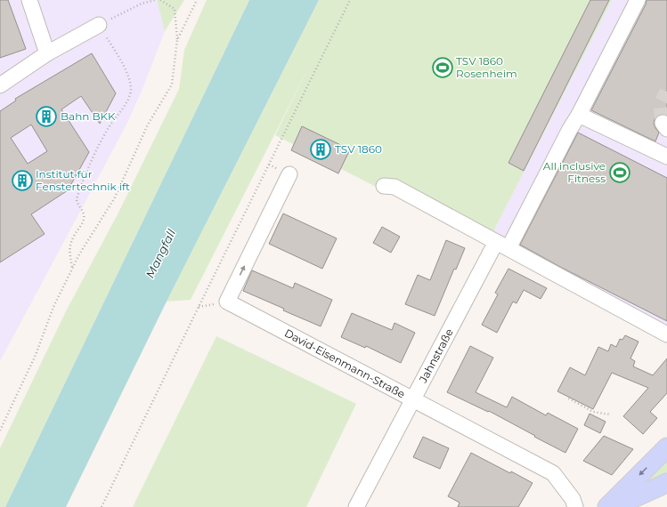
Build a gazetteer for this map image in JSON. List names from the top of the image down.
{
  "streets": {
    "street": ["Jahnstraße", "David-Eisenmann-Straße"]
  },
  "crossings": [
    ["Jahnstraße", "David-Eisenmann-Straße"]
  ],
  "water": ["Mangfall"],
  "places": {
    "sports": ["TSV 1860 Rosenheim", "All inclusive Fitness"],
    "building": ["Bahn BKK", "TSV 1860", "Institut für Fenstertechnik ift"]
  }
}
